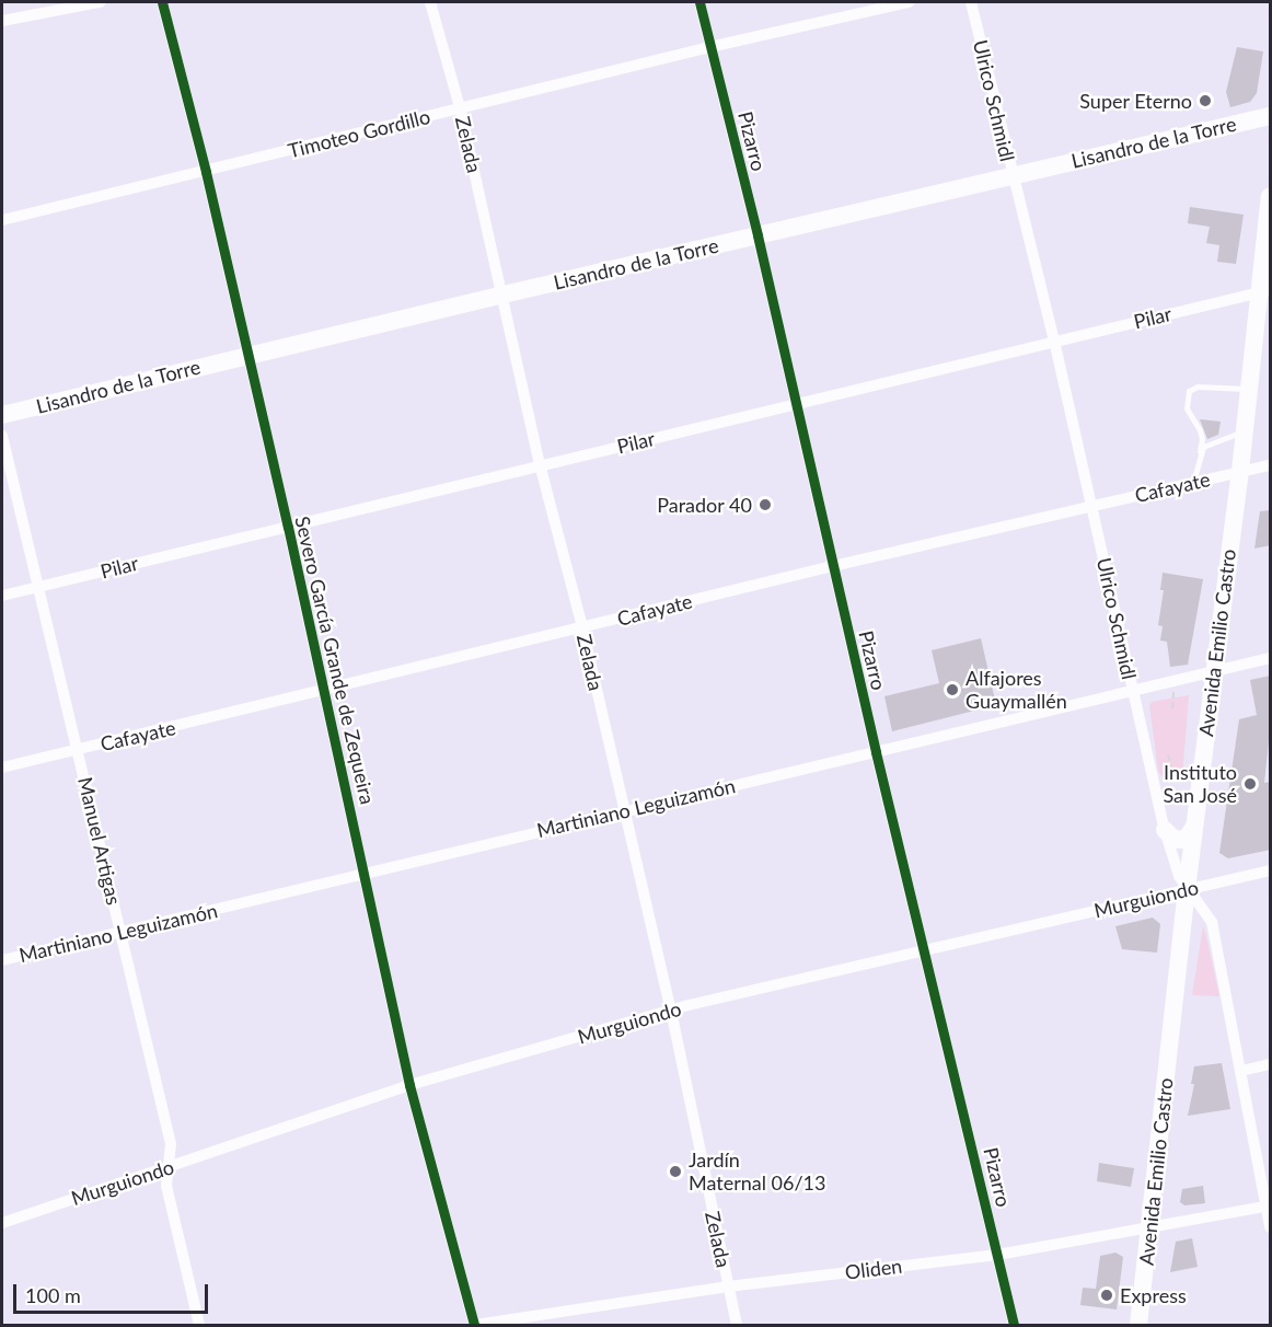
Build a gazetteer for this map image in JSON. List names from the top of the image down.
{
  "streets": {
    "street": [
      "Ulrico Schmidl",
      "Timoteo Gordillo",
      "Pizarro",
      "Lisandro de la Torre",
      "Zelada",
      "Pilar",
      "Cafayate",
      "Avenida Emilio Castro",
      "Severo García Grande de Zequeira",
      "Martiniano Leguizamón",
      "Manuel Artigas",
      "Murguiondo",
      "Oliden"
    ]
  },
  "crossings": [
    ["Ulrico Schmidl", "Lisandro de la Torre"],
    ["Ulrico Schmidl", "Pilar"],
    ["Ulrico Schmidl", "Cafayate"],
    ["Ulrico Schmidl", "Avenida Emilio Castro"],
    ["Ulrico Schmidl", "Martiniano Leguizamón"],
    ["Ulrico Schmidl", "Murguiondo"],
    ["Ulrico Schmidl", "Oliden"],
    ["Timoteo Gordillo", "Pizarro"],
    ["Timoteo Gordillo", "Zelada"],
    ["Timoteo Gordillo", "Severo García Grande de Zequeira"],
    ["Pizarro", "Lisandro de la Torre"],
    ["Pizarro", "Pilar"],
    ["Pizarro", "Cafayate"],
    ["Pizarro", "Martiniano Leguizamón"],
    ["Pizarro", "Murguiondo"],
    ["Pizarro", "Oliden"],
    ["Lisandro de la Torre", "Zelada"],
    ["Lisandro de la Torre", "Severo García Grande de Zequeira"],
    ["Zelada", "Pilar"],
    ["Zelada", "Cafayate"],
    ["Zelada", "Martiniano Leguizamón"],
    ["Zelada", "Murguiondo"],
    ["Zelada", "Oliden"],
    ["Pilar", "Avenida Emilio Castro"],
    ["Pilar", "Severo García Grande de Zequeira"],
    ["Pilar", "Manuel Artigas"],
    ["Cafayate", "Avenida Emilio Castro"],
    ["Cafayate", "Severo García Grande de Zequeira"],
    ["Cafayate", "Manuel Artigas"],
    ["Avenida Emilio Castro", "Martiniano Leguizamón"],
    ["Avenida Emilio Castro", "Murguiondo"],
    ["Avenida Emilio Castro", "Oliden"],
    ["Severo García Grande de Zequeira", "Martiniano Leguizamón"],
    ["Severo García Grande de Zequeira", "Murguiondo"],
    ["Severo García Grande de Zequeira", "Oliden"],
    ["Martiniano Leguizamón", "Manuel Artigas"],
    ["Manuel Artigas", "Murguiondo"]
  ],
  "places": [
    "Super Eterno",
    "Parador 40",
    "Alfajores Guaymallén",
    "Instituto San José",
    "Jardín Maternal 06/13",
    "Express"
  ],
  "scale_bar": "100 m"
}
